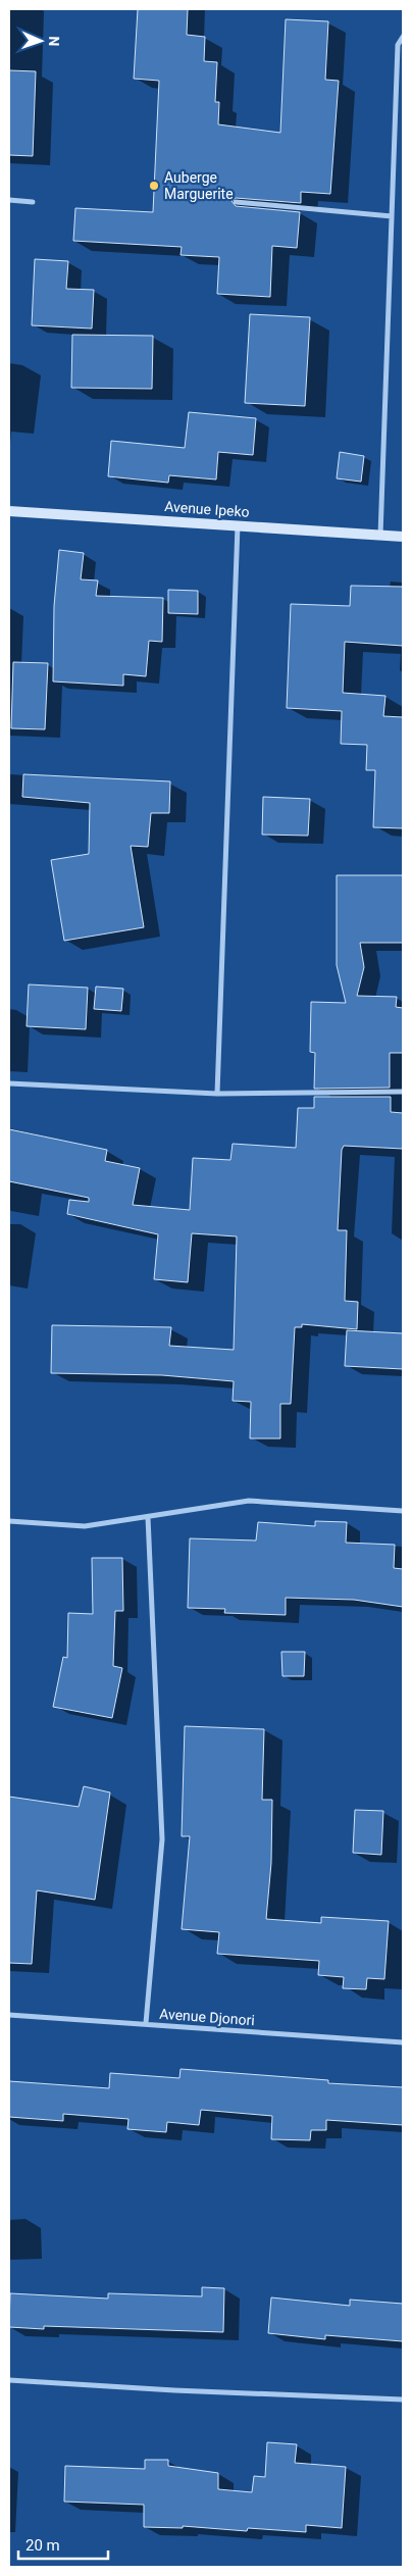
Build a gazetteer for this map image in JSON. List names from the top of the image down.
{
  "streets": {
    "street": ["Avenue Ipeko", "Avenue Djonori"]
  },
  "places": ["Auberge Marguerite"],
  "scale_bar": "20 m",
  "north": "right"
}
